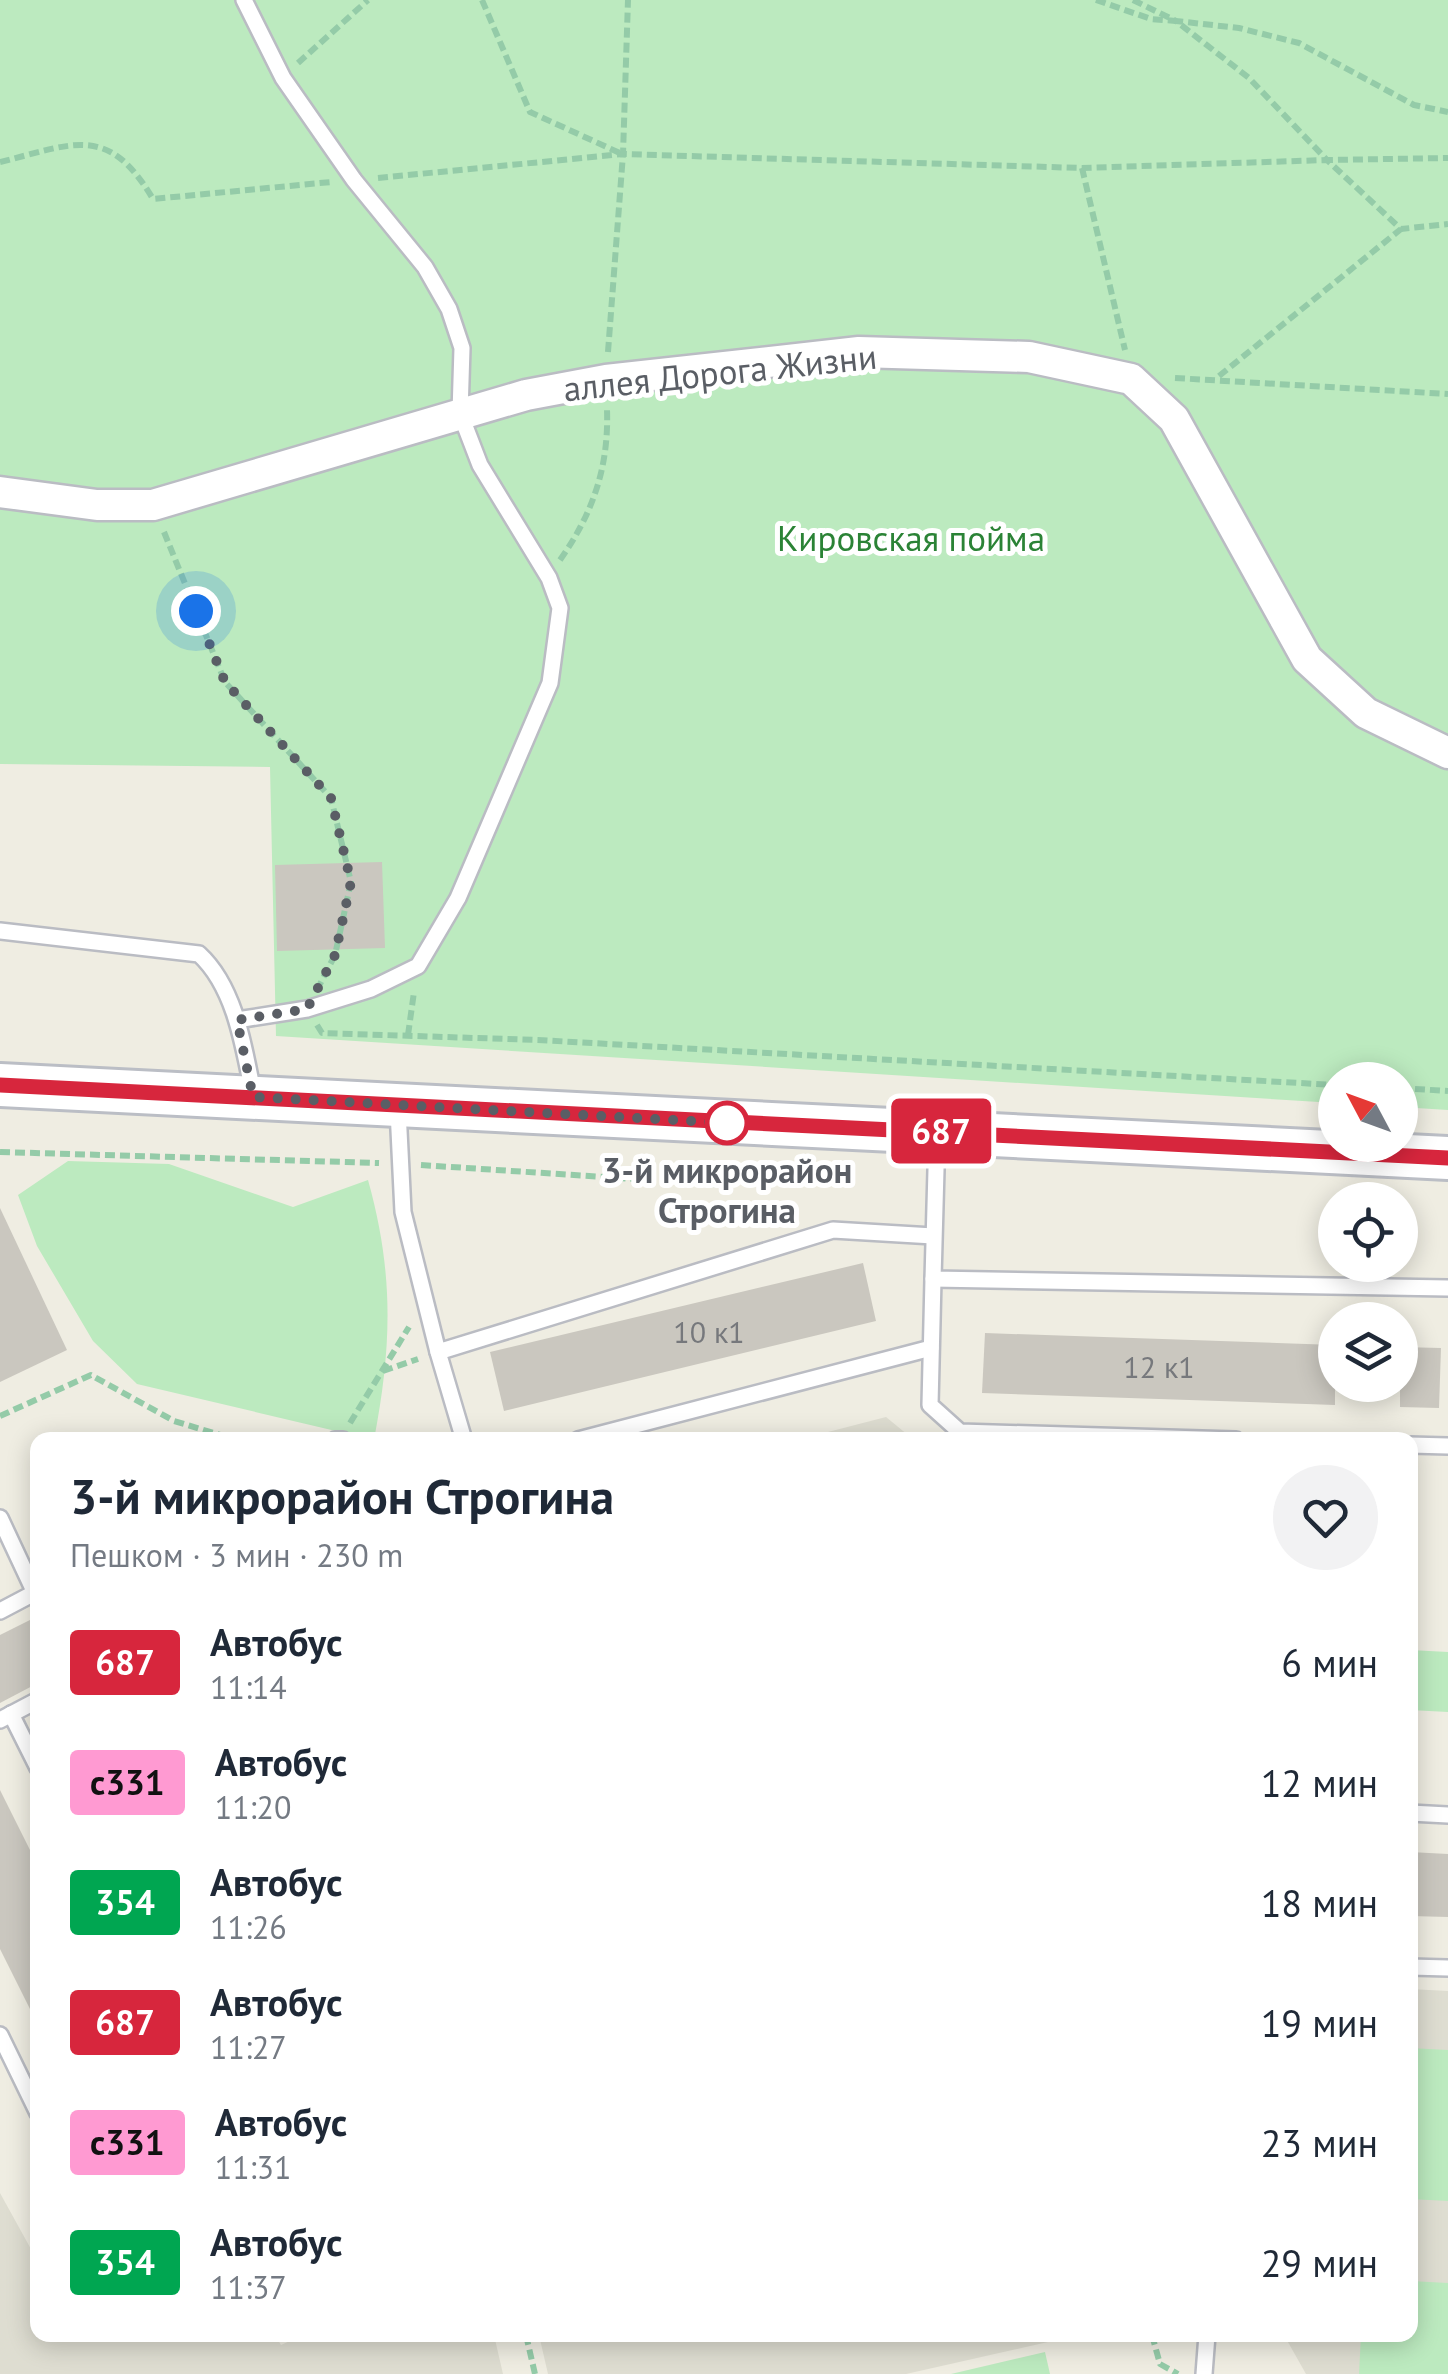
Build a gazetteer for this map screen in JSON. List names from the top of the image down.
{
  "streets": {
    "street": ["аллея Дорога Жизни"]
  },
  "parks": ["Кировская пойма"],
  "places": ["3-й микрорайон Строгина"],
  "lines": ["bus line 687"],
  "house_numbers": ["10 к1", "12 к1"],
  "north": "top left",
  "page": {
    "on_map": "687",
    "heading": ["3-й микрорайон Строгина", "Пешком · 3 мин · 230 m"],
    "list": [
      {
        "mark": "687",
        "name": "Автобус",
        "note": "11:14",
        "value": "6 мин"
      },
      {
        "mark": "с331",
        "name": "Автобус",
        "note": "11:20",
        "value": "12 мин"
      },
      {
        "mark": "354",
        "name": "Автобус",
        "note": "11:26",
        "value": "18 мин"
      },
      {
        "mark": "687",
        "name": "Автобус",
        "note": "11:27",
        "value": "19 мин"
      },
      {
        "mark": "с331",
        "name": "Автобус",
        "note": "11:31",
        "value": "23 мин"
      },
      {
        "mark": "354",
        "name": "Автобус",
        "note": "11:37",
        "value": "29 мин"
      }
    ]
  }
}
